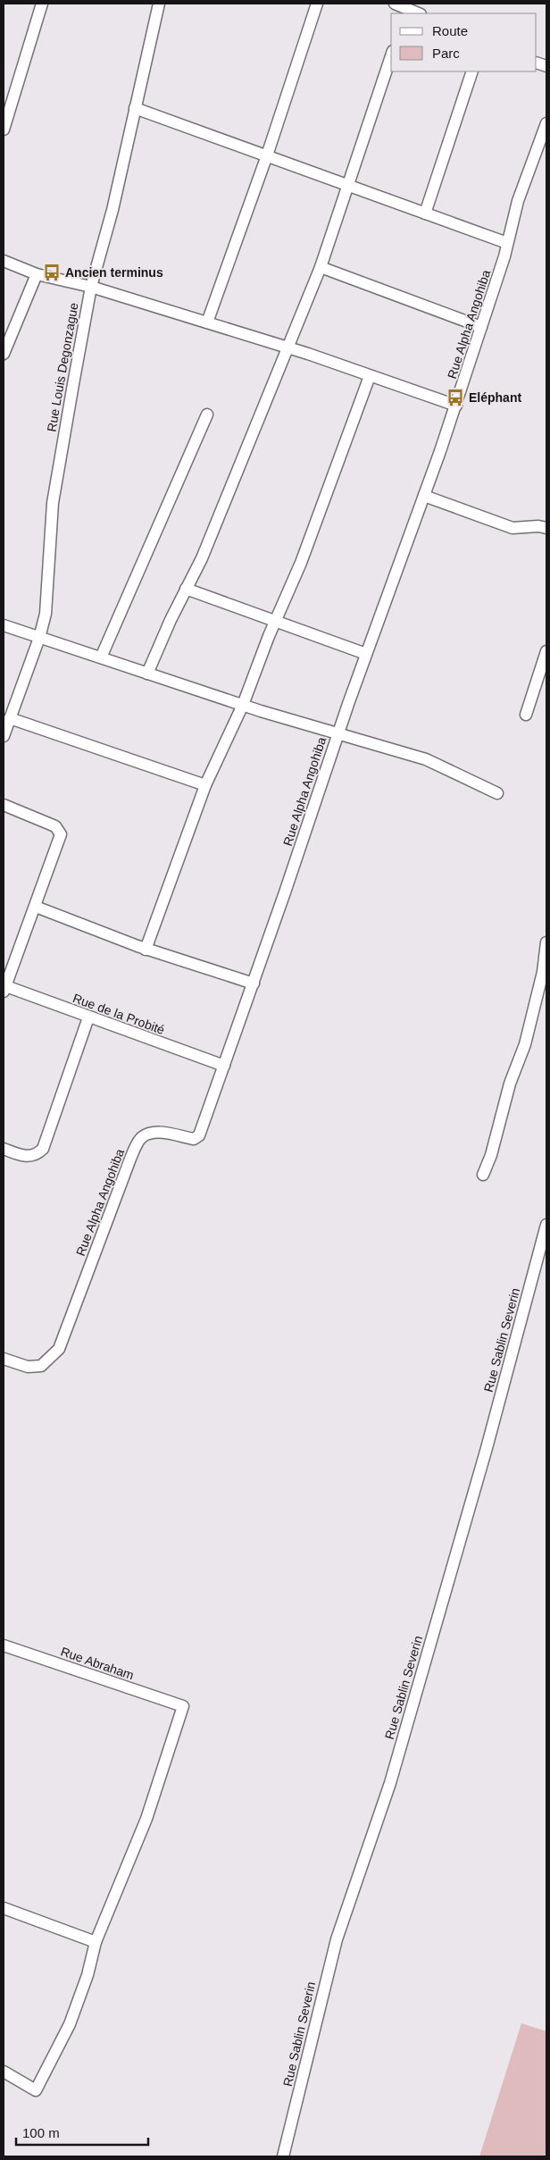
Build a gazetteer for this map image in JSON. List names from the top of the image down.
{
  "streets": {
    "street": [
      "Rue Alpha Angohiba",
      "Rue Louis Degonzague",
      "Rue de la Probité",
      "Rue Sablin Severin",
      "Rue Abraham"
    ]
  },
  "crossings": [
    ["Rue Alpha Angohiba", "Rue de la Probité"]
  ],
  "places": {
    "bus stop": ["Ancien terminus", "Eléphant"]
  },
  "legend": ["Route", "Parc"],
  "scale_bar": "100 m"
}
